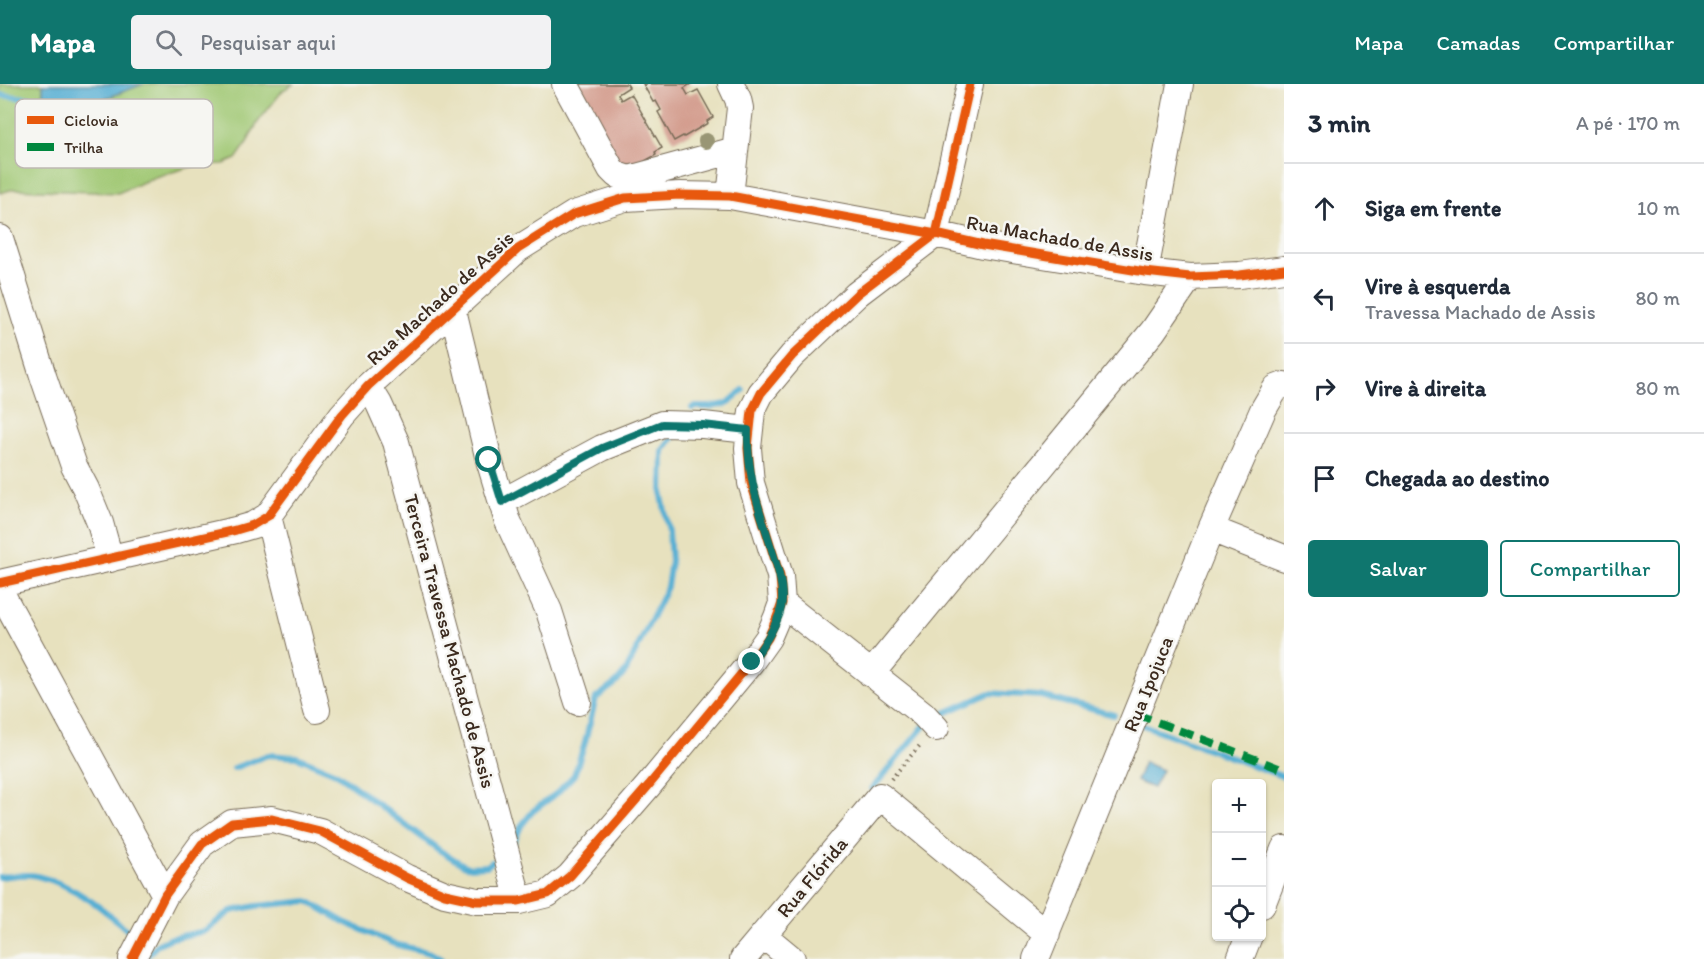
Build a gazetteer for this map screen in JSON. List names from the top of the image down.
{
  "streets": {
    "street": [
      "Rua Machado de Assis",
      "Terceira Travessa Machado de Assis",
      "Rua Ipojuca",
      "Rua Flórida"
    ]
  },
  "crossings": [
    ["Rua Machado de Assis", "Terceira Travessa Machado de Assis"]
  ],
  "legend": ["Ciclovia", "Trilha"],
  "page": {
    "header": "Mapa",
    "search": "Pesquisar aqui",
    "nav": ["Mapa", "Camadas", "Compartilhar"],
    "heading": ["3 min", "A pé · 170 m"],
    "list": [
      ["Siga em frente", "10 m"],
      ["Vire à esquerda", "Travessa Machado de Assis", "80 m"],
      ["Vire à direita", "80 m"],
      "Chegada ao destino"
    ],
    "buttons": ["Salvar", "Compartilhar"],
    "map_buttons": ["+", "−"]
  }
}
